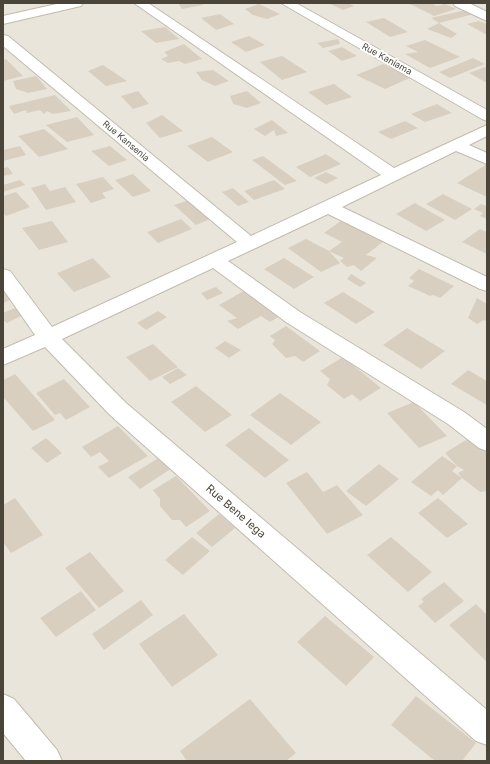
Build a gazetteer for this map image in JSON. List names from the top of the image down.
{
  "streets": {
    "street": ["Rue Kaniama", "Rue Kansenia", "Rue Bene lega"]
  }
}
